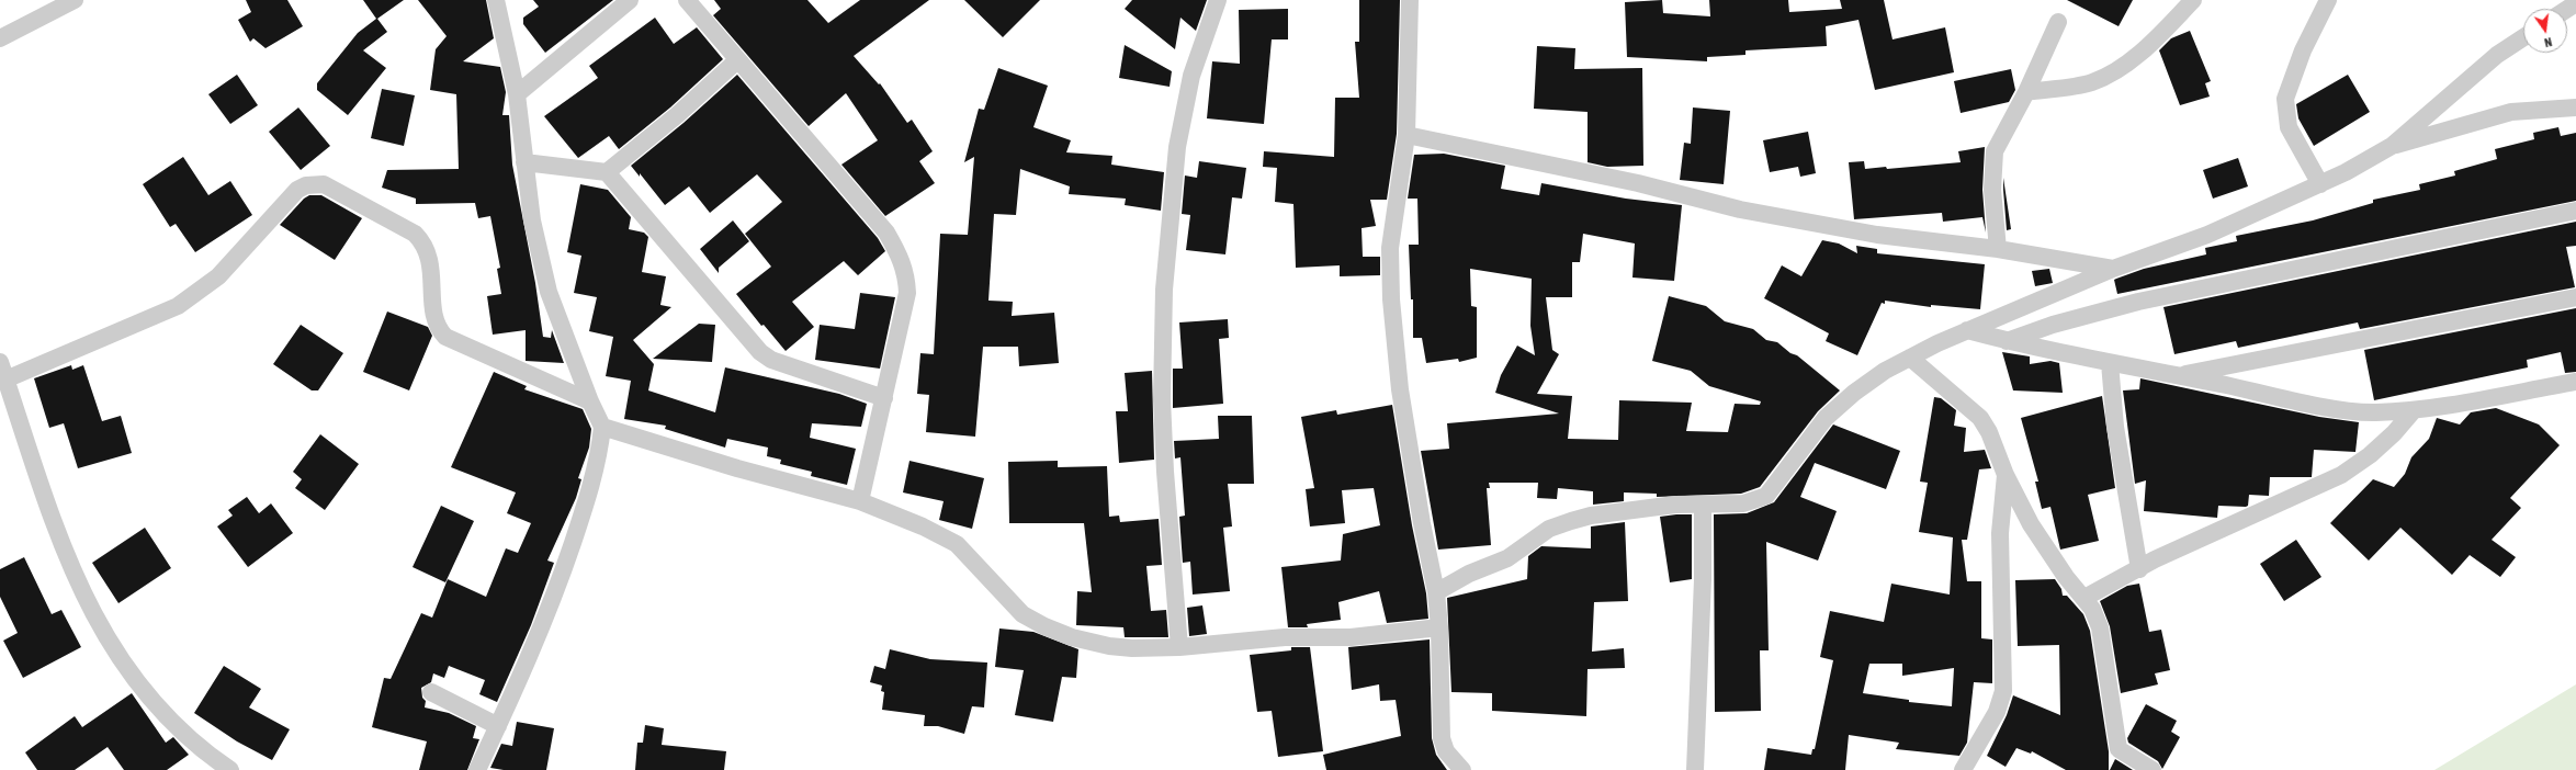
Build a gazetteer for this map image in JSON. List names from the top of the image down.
{
  "north": "bottom"
}
